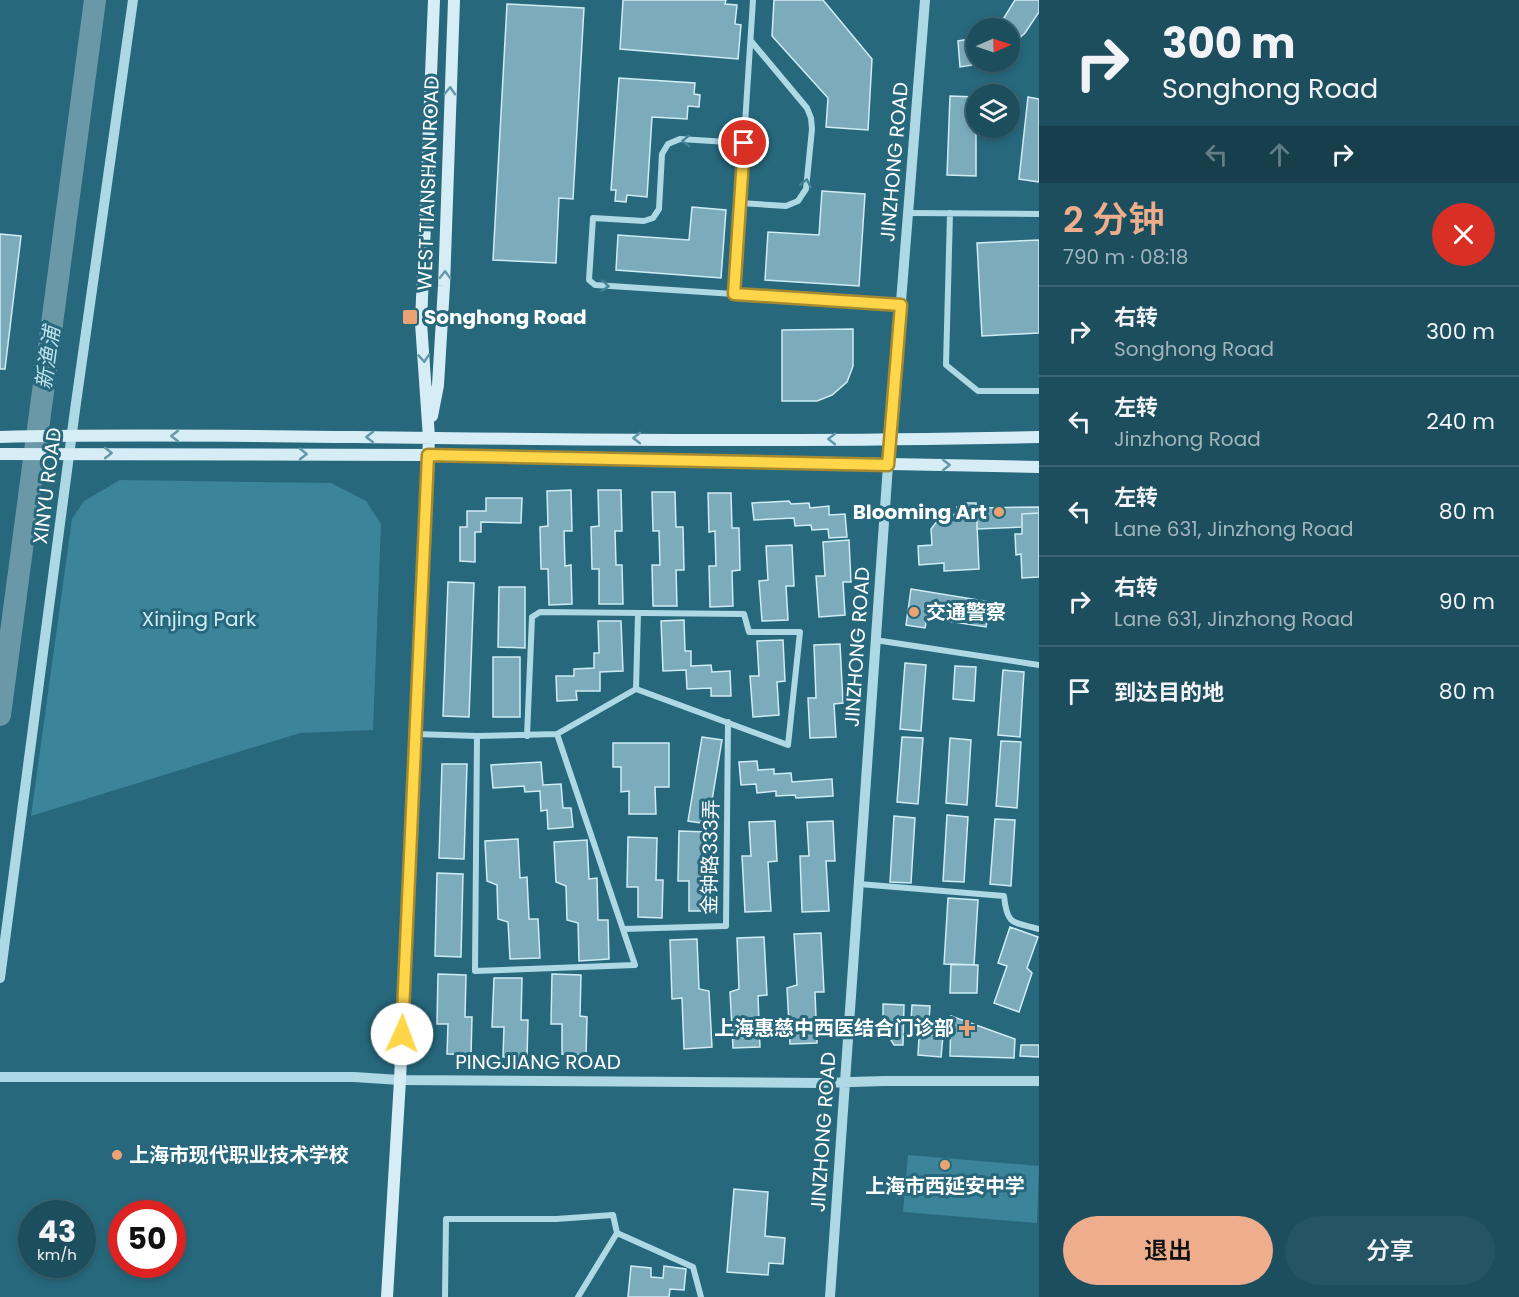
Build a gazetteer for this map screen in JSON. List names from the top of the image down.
{
  "streets": {
    "main road": ["WEST TIANSHAN ROAD"],
    "street": [
      "JINZHONG ROAD",
      "XINYU ROAD",
      "金钟路333弄",
      "PINGJIANG ROAD"
    ]
  },
  "crossings": [
    ["JINZHONG ROAD", "PINGJIANG ROAD"],
    ["WEST TIANSHAN ROAD", "PINGJIANG ROAD"]
  ],
  "water": ["新渔浦"],
  "parks": ["Xinjing Park"],
  "places": {
    "transit": ["Songhong Road"],
    "other": [
      "Blooming Art",
      "交通警察",
      "上海市现代职业技术学校",
      "上海市西延安中学"
    ],
    "health": ["上海惠慈中西医结合门诊部"]
  },
  "north": "right",
  "page": {
    "turn": ["300 m", "Songhong Road"],
    "heading": ["2 分钟", "790 m · 08:18"],
    "list": [
      {
        "name": "右转",
        "note": "Songhong Road",
        "value": "300 m"
      },
      {
        "name": "左转",
        "note": "Jinzhong Road",
        "value": "240 m"
      },
      {
        "name": "左转",
        "note": "Lane 631, Jinzhong Road",
        "value": "80 m"
      },
      {
        "name": "右转",
        "note": "Lane 631, Jinzhong Road",
        "value": "90 m"
      },
      {
        "name": "到达目的地",
        "value": "80 m"
      }
    ],
    "speed": "43 km/h",
    "limit": "50",
    "buttons": ["退出", "分享"]
  }
}
